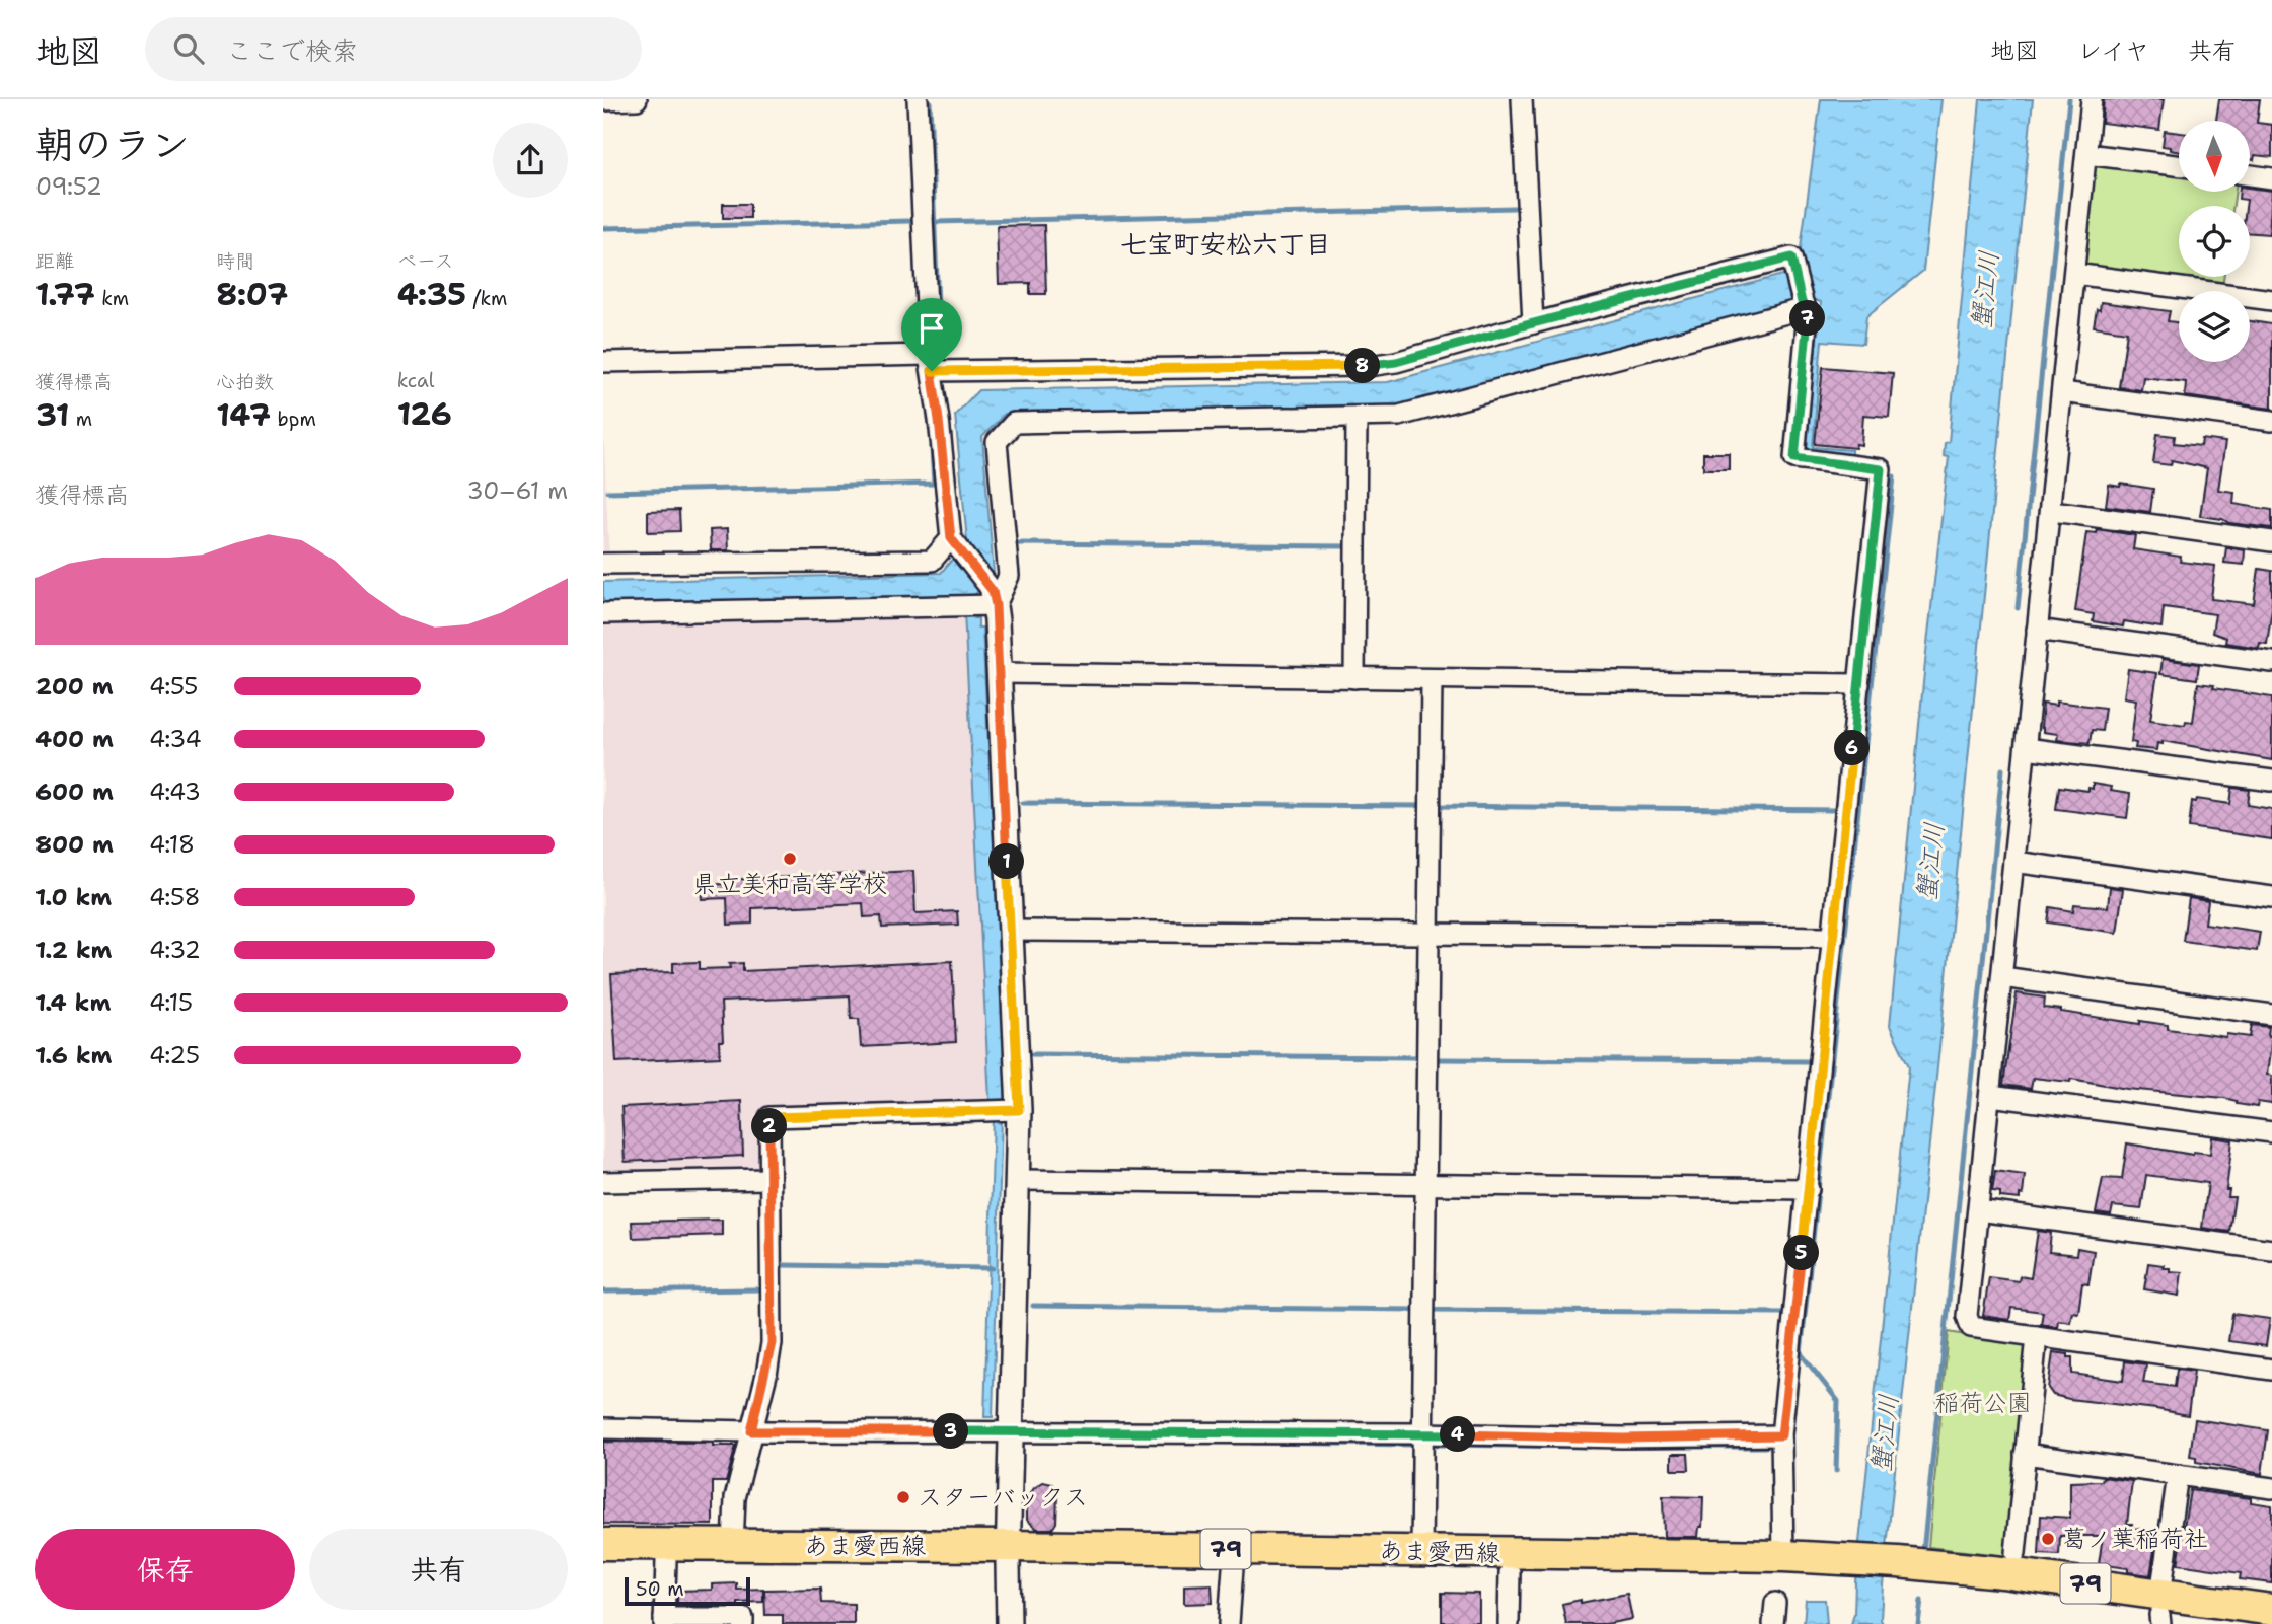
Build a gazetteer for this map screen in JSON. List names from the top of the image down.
{
  "streets": {
    "main road": ["あま愛西線", "79"]
  },
  "districts": ["七宝町安松六丁目"],
  "water": ["蟹江川"],
  "parks": ["稲荷公園"],
  "places": ["県立美和高等学校", "スターバックス", "葛ノ葉稲荷社"],
  "scale_bar": "50 m",
  "north": "bottom",
  "page": {
    "header": "地図",
    "search": "ここで検索",
    "nav": ["地図", "レイヤ", "共有"],
    "heading": ["朝のラン", "09:52"],
    "stats": [
      ["距離", "1.77 km"],
      ["時間", "8:07"],
      ["ペース", "4:35 /km"],
      ["獲得標高", "31 m"],
      ["心拍数", "147 bpm"],
      ["kcal", "126"]
    ],
    "pins": [
      "7",
      "8",
      "6",
      "1",
      "2",
      "5",
      "3",
      "4"
    ],
    "chart": ["獲得標高", "30–61 m"],
    "list": [
      {
        "name": "200 m",
        "note": "4:55"
      },
      {
        "name": "400 m",
        "note": "4:34"
      },
      {
        "name": "600 m",
        "note": "4:43"
      },
      {
        "name": "800 m",
        "note": "4:18"
      },
      {
        "name": "1.0 km",
        "note": "4:58"
      },
      {
        "name": "1.2 km",
        "note": "4:32"
      },
      {
        "name": "1.4 km",
        "note": "4:15"
      },
      {
        "name": "1.6 km",
        "note": "4:25"
      }
    ],
    "buttons": ["保存", "共有"],
    "scale": "50 m"
  }
}
